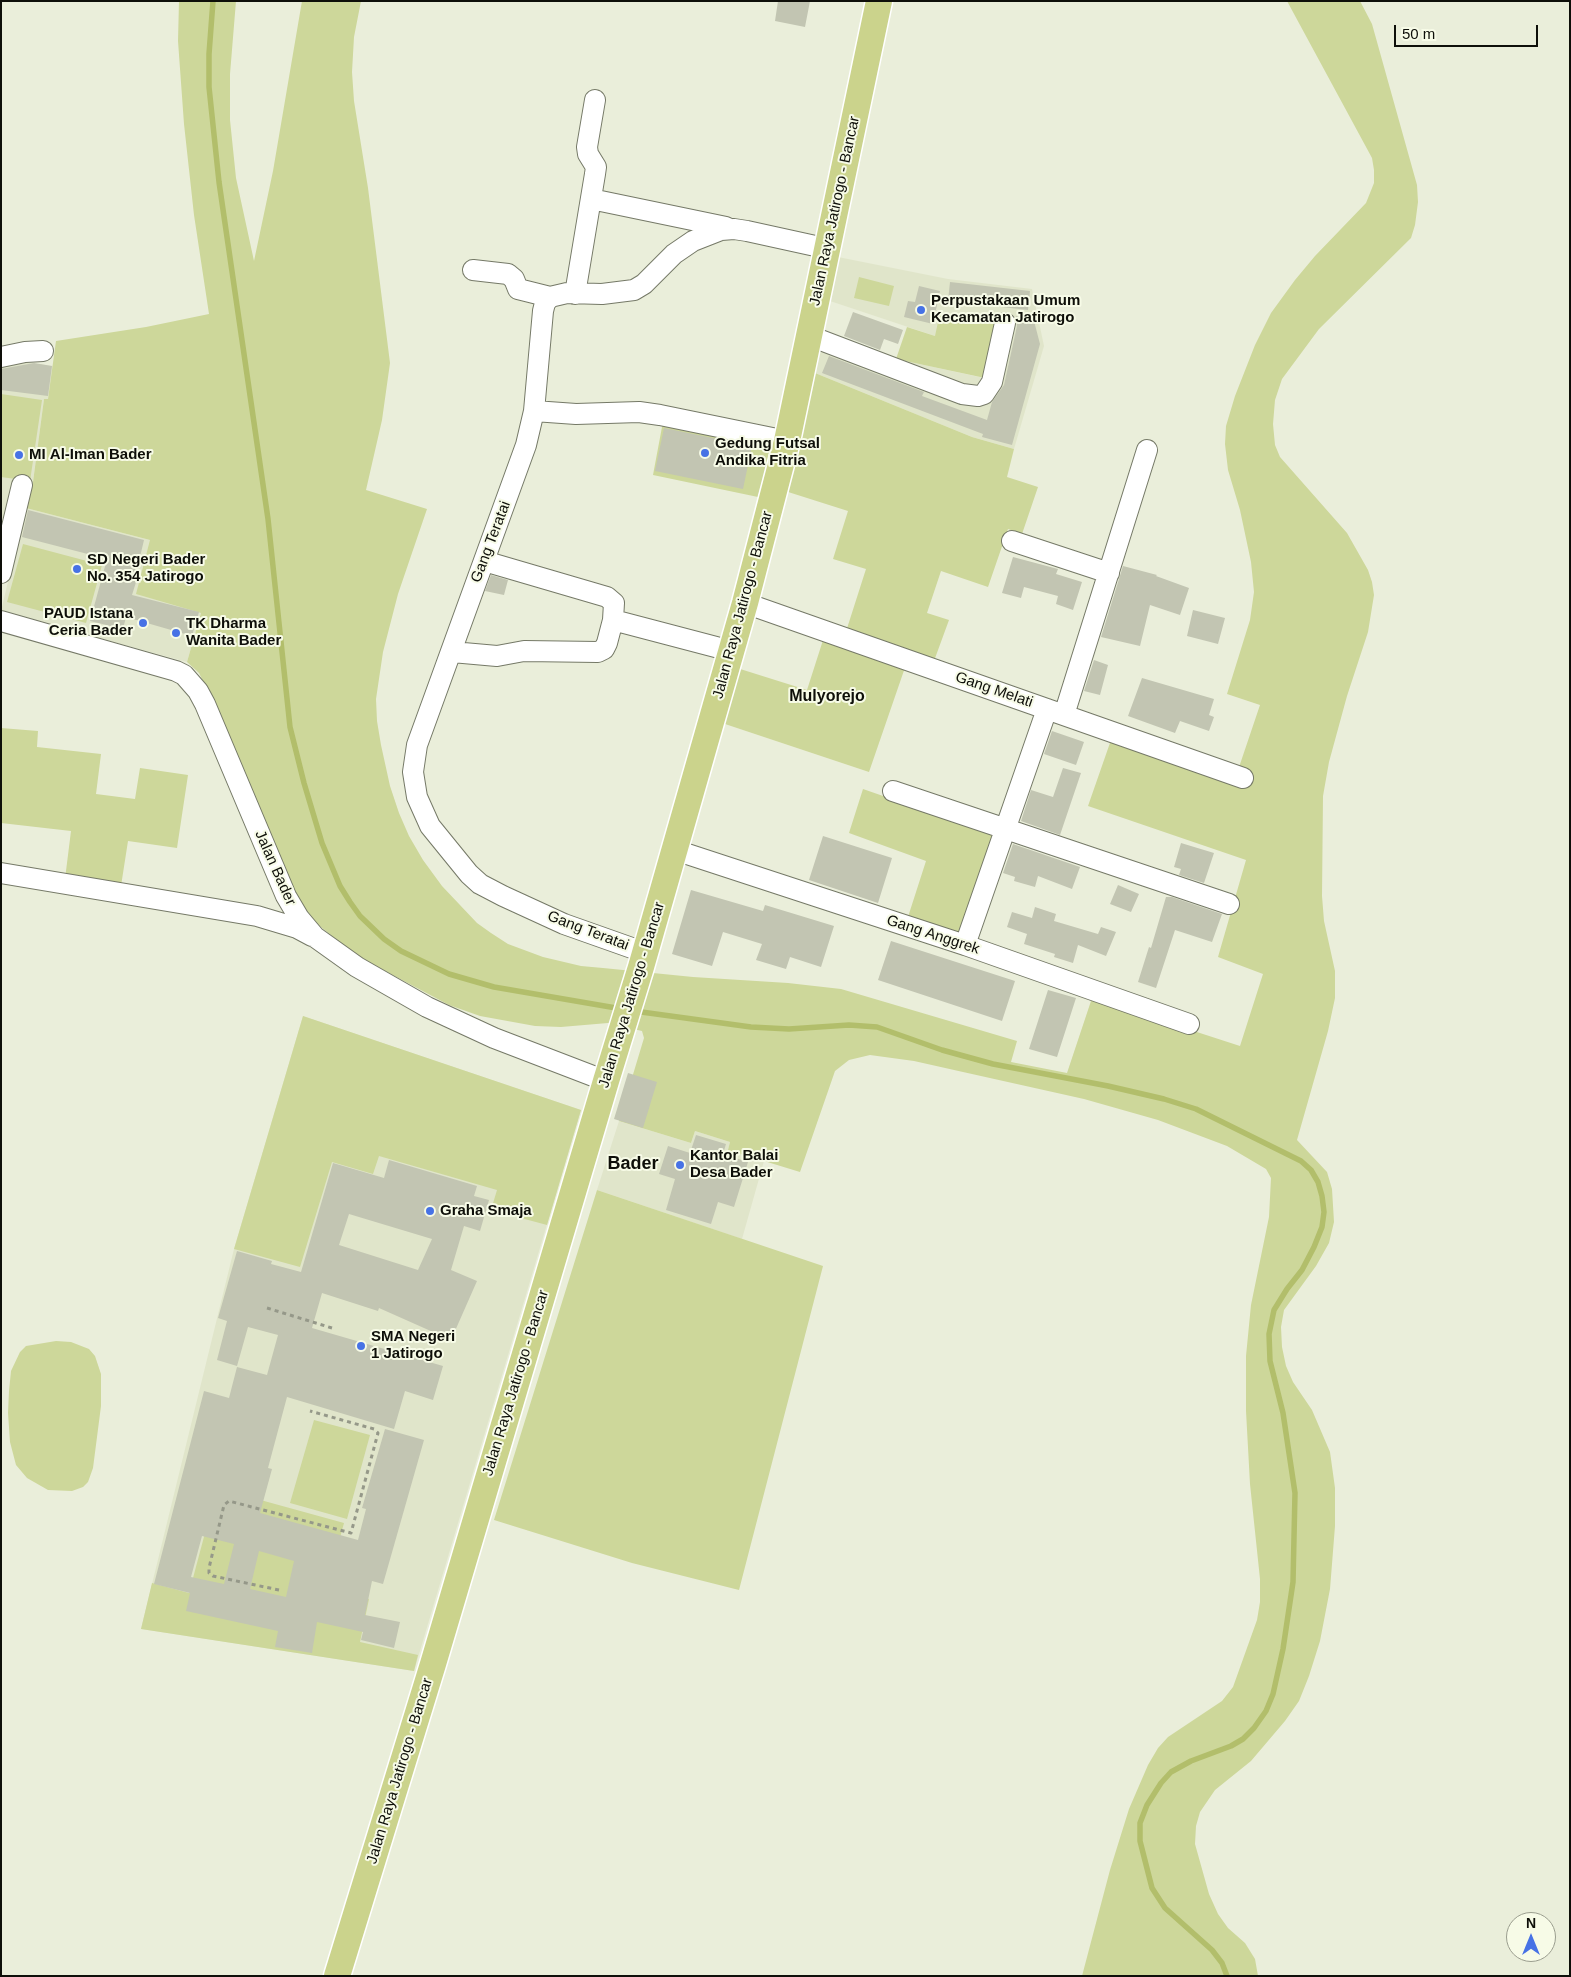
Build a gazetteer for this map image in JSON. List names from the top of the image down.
{
  "streets": {
    "main road": ["Jalan Raya Jatirogo - Bancar"],
    "street": [
      "Gang Teratai",
      "Gang Melati",
      "Jalan Bader",
      "Gang Anggrek"
    ]
  },
  "crossings": [
    ["Jalan Raya Jatirogo - Bancar", "Gang Teratai"],
    ["Jalan Raya Jatirogo - Bancar", "Gang Melati"],
    ["Jalan Raya Jatirogo - Bancar", "Jalan Bader"],
    ["Jalan Raya Jatirogo - Bancar", "Gang Anggrek"]
  ],
  "districts": ["Mulyorejo", "Bader"],
  "places": [
    "Perpustakaan Umum Kecamatan Jatirogo",
    "Gedung Futsal Andika Fitria",
    "MI Al-Iman Bader",
    "SD Negeri Bader No. 354 Jatirogo",
    "PAUD Istana Ceria Bader",
    "TK Dharma Wanita Bader",
    "Kantor Balai Desa Bader",
    "Graha Smaja",
    "SMA Negeri 1 Jatirogo"
  ],
  "scale_bar": "50 m",
  "north": "top"
}
